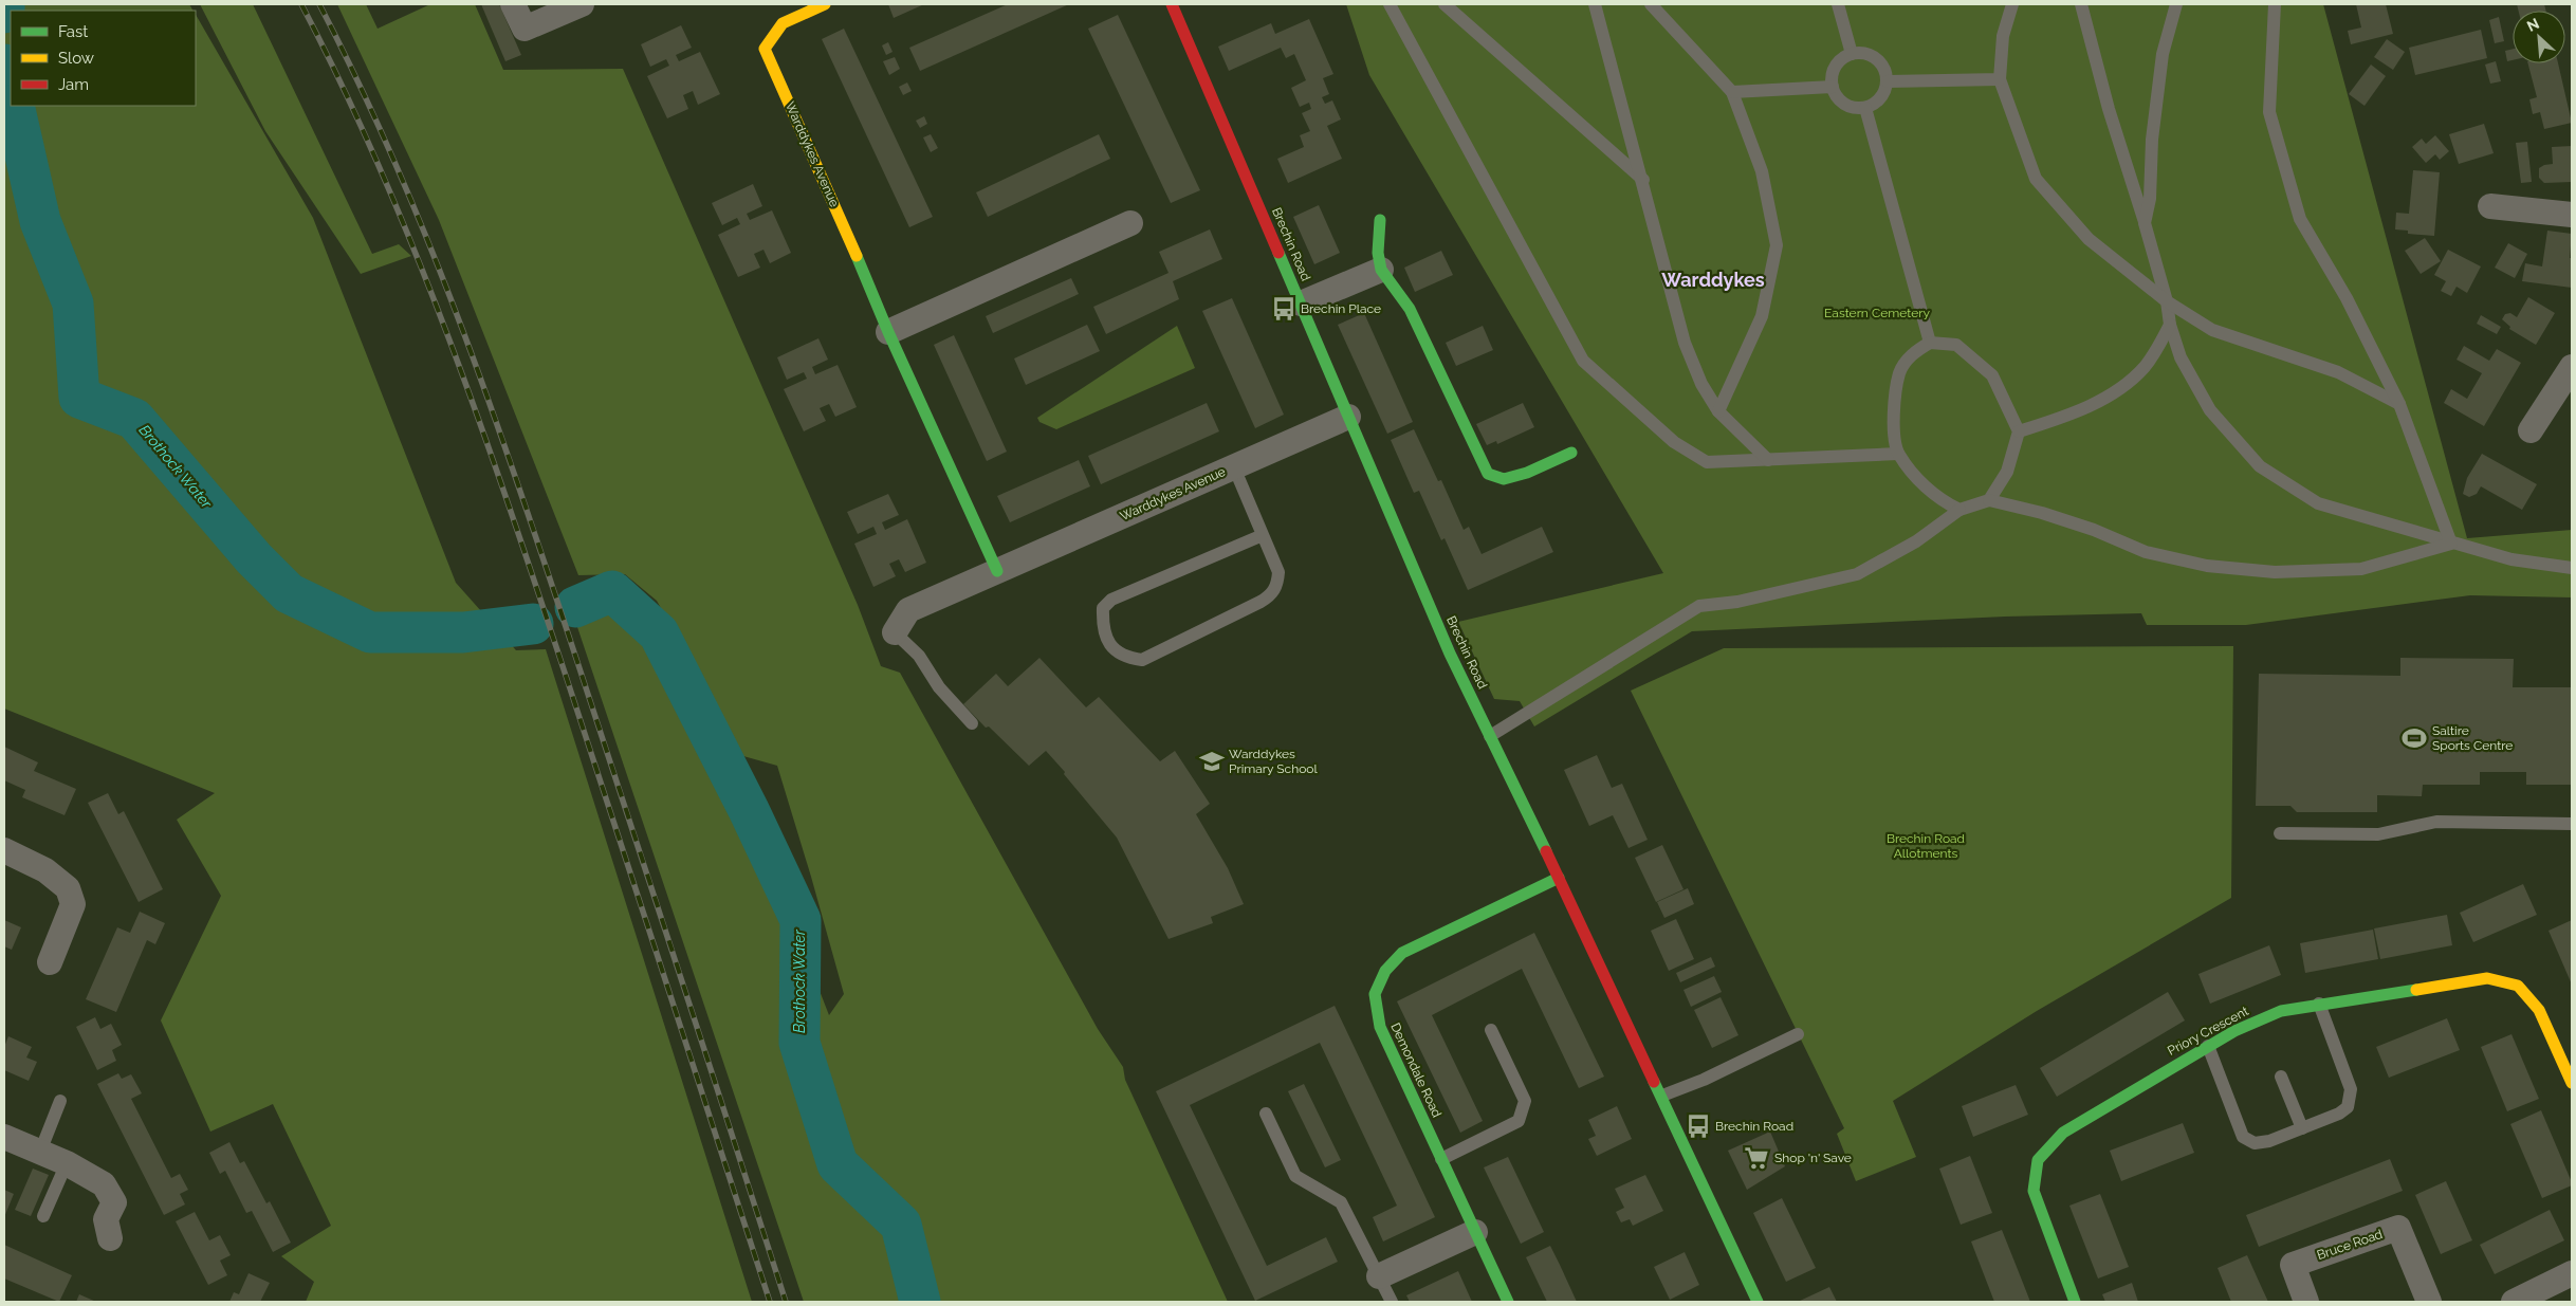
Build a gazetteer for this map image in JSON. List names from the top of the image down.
{
  "streets": {
    "street": [
      "Warddykes Avenue",
      "Brechin Road",
      "Priory Crescent",
      "Demondale Road",
      "Bruce Road"
    ]
  },
  "crossings": [
    ["Warddykes Avenue", "Brechin Road"],
    ["Brechin Road", "Demondale Road"]
  ],
  "districts": ["Warddykes"],
  "water": ["Brothock Water"],
  "parks": ["Eastern Cemetery", "Brechin Road Allotments"],
  "places": {
    "bus stop": ["Brechin Place", "Brechin Road"],
    "sports": ["Saltire Sports Centre"],
    "school or university": ["Warddykes Primary School"],
    "supermarket": ["Shop 'n' Save"]
  },
  "legend": ["Fast", "Slow", "Jam"],
  "north": "top left"
}
